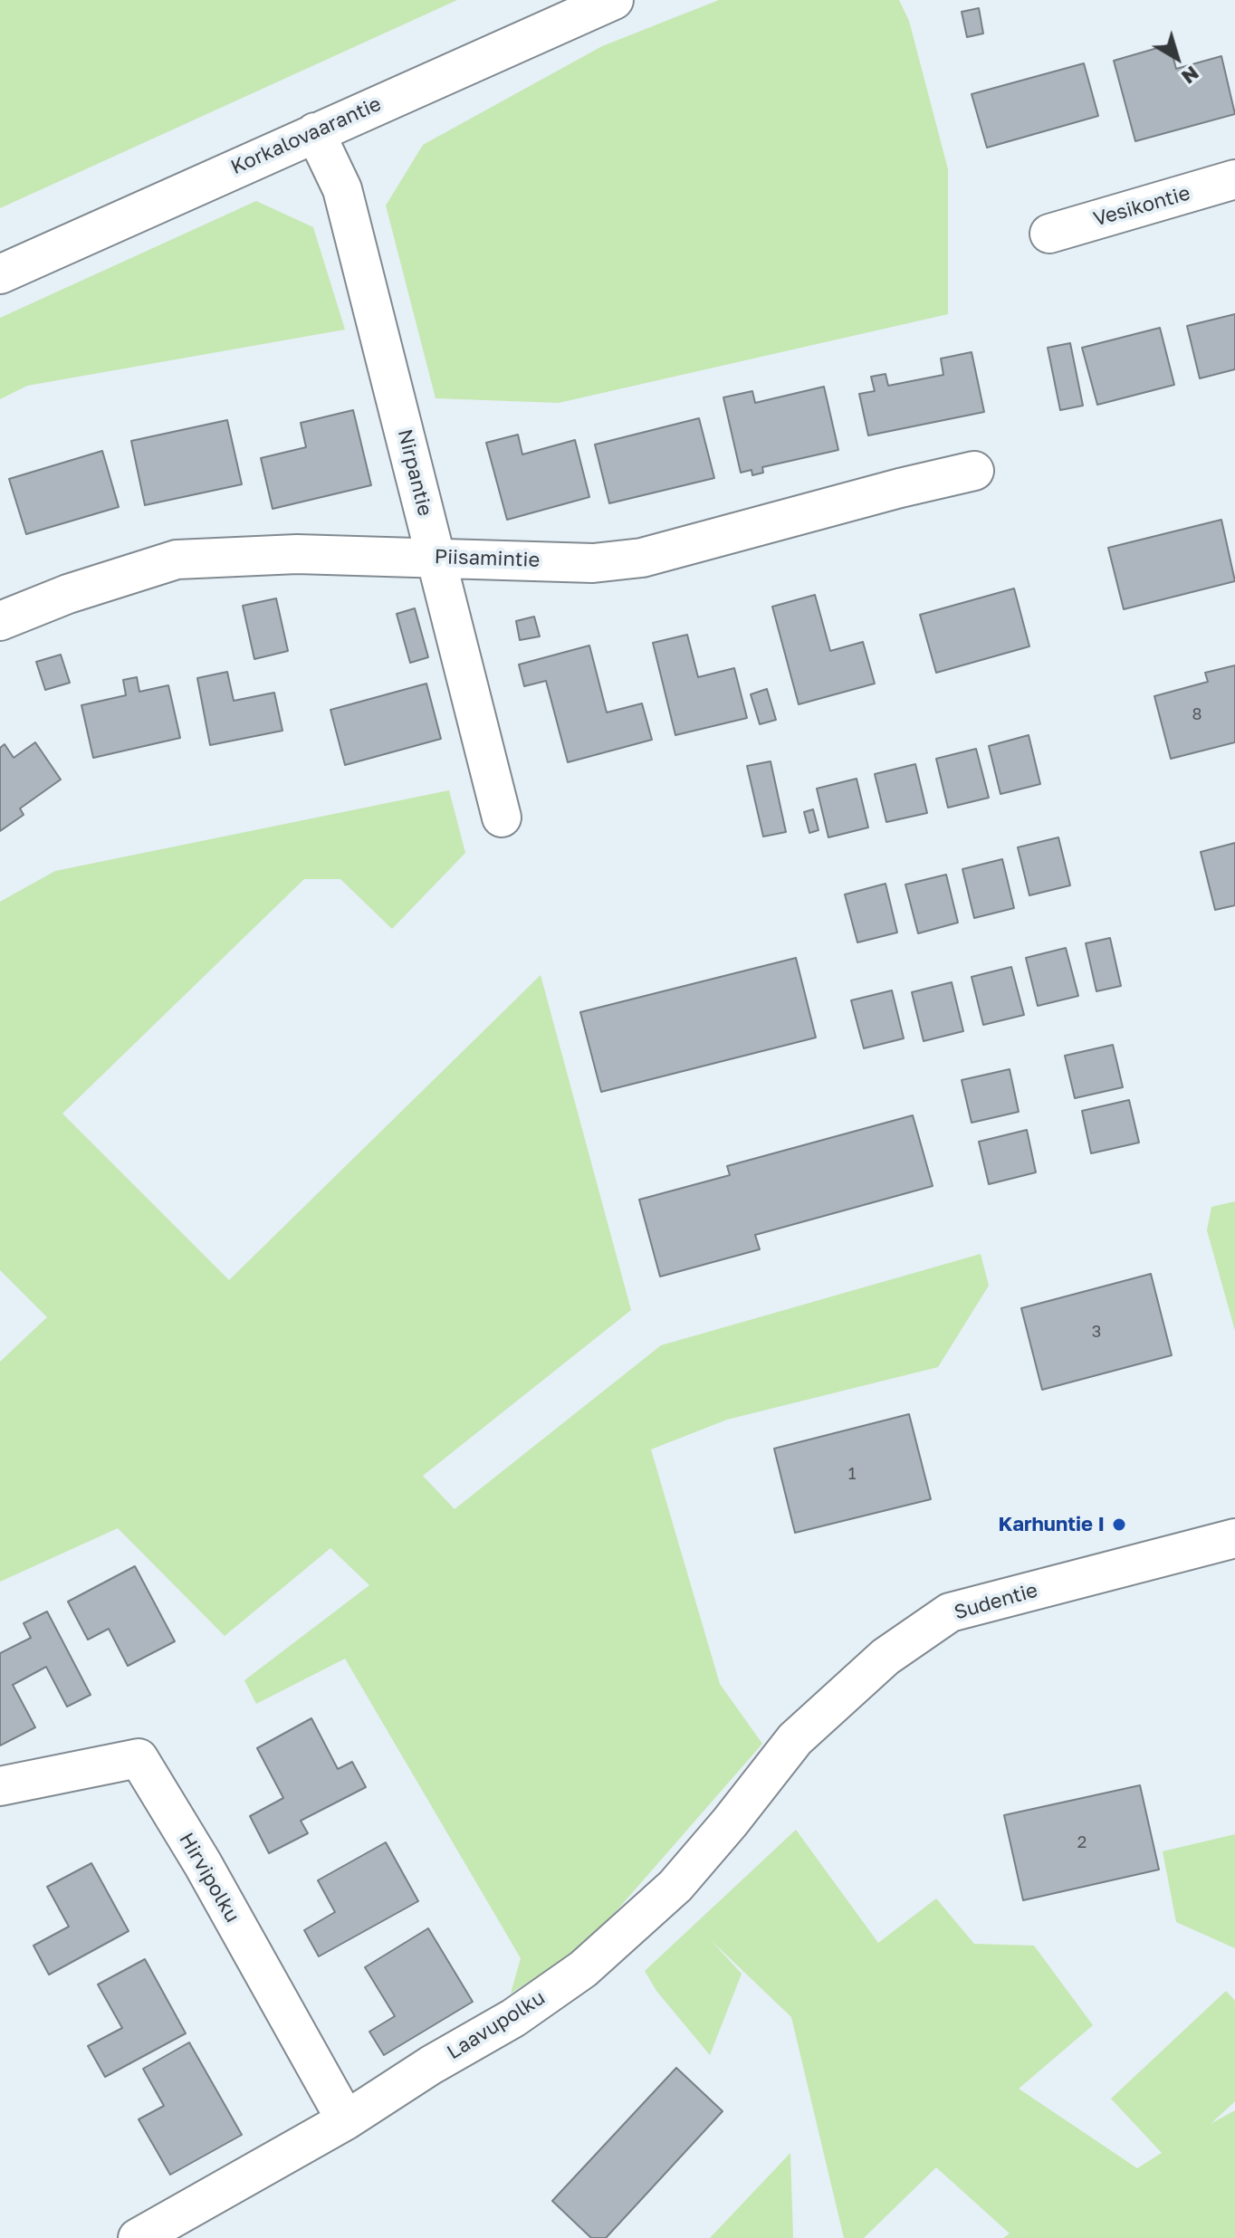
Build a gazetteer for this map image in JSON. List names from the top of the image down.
{
  "streets": {
    "street": [
      "Korkalovaarantie",
      "Vesikontie",
      "Nirpantie",
      "Piisamintie",
      "Sudentie",
      "Hirvipolku",
      "Laavupolku"
    ]
  },
  "crossings": [
    ["Korkalovaarantie", "Nirpantie"],
    ["Nirpantie", "Piisamintie"],
    ["Sudentie", "Laavupolku"],
    ["Hirvipolku", "Laavupolku"]
  ],
  "places": ["Karhuntie I"],
  "house_numbers": [
    "8",
    "3",
    "1",
    "2"
  ],
  "north": "bottom right"
}
